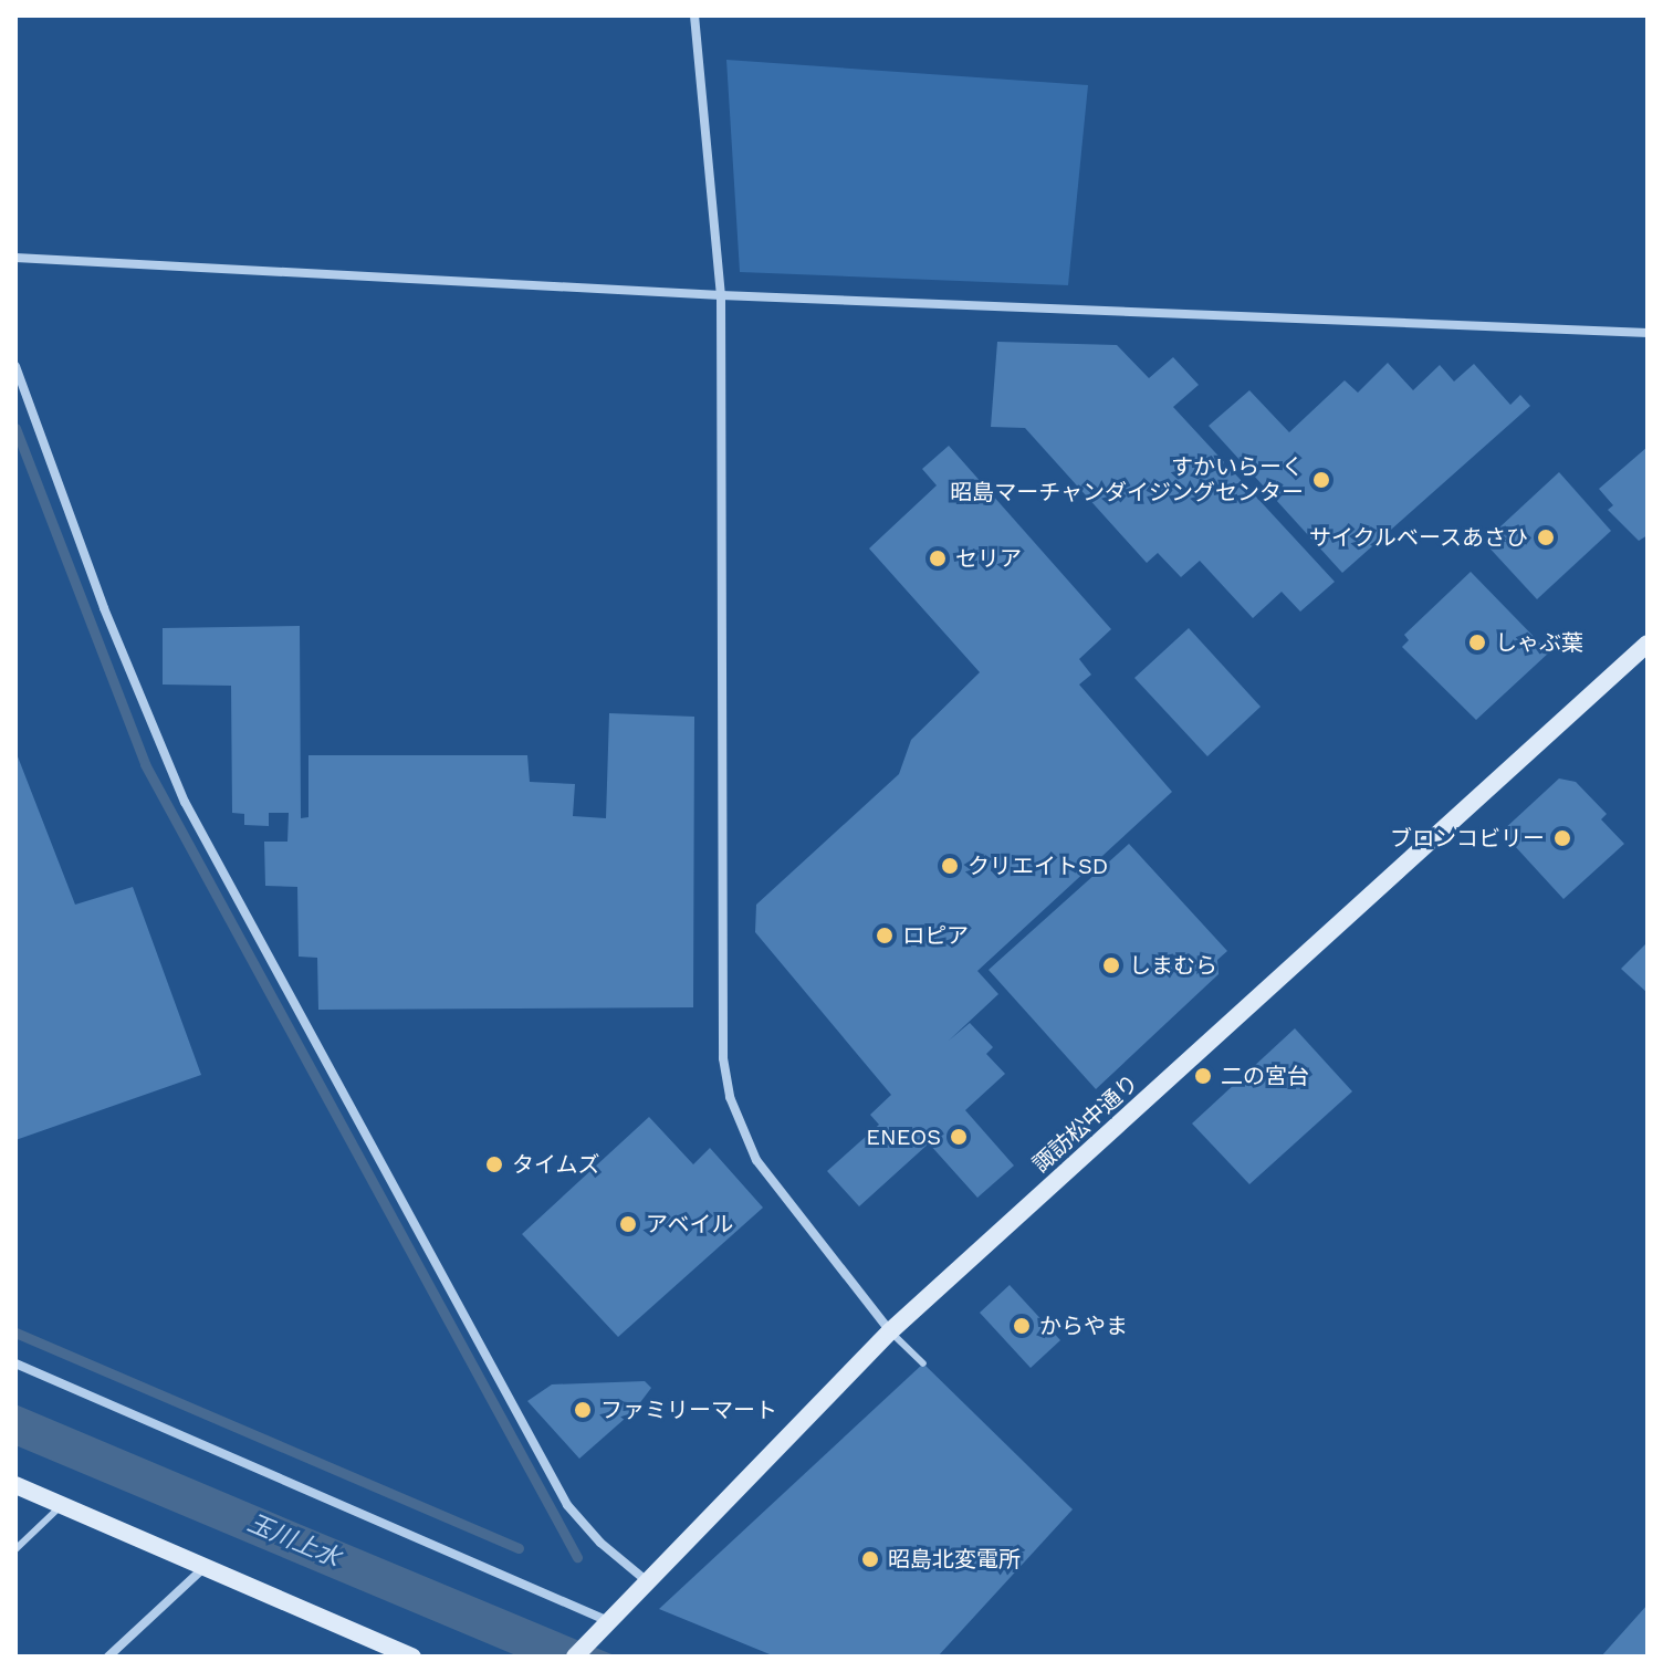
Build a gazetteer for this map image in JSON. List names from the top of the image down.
{
  "streets": {
    "street": ["諏訪松中通り"]
  },
  "water": ["玉川上水"],
  "places": [
    "すかいらーく 昭島マーチャンダイジングセンター",
    "サイクルベースあさひ",
    "セリア",
    "しゃぶ葉",
    "ブロンコビリー",
    "クリエイトSD",
    "ロピア",
    "しまむら",
    "二の宮台",
    "ENEOS",
    "タイムズ",
    "アベイル",
    "からやま",
    "ファミリーマート",
    "昭島北変電所"
  ]
}
